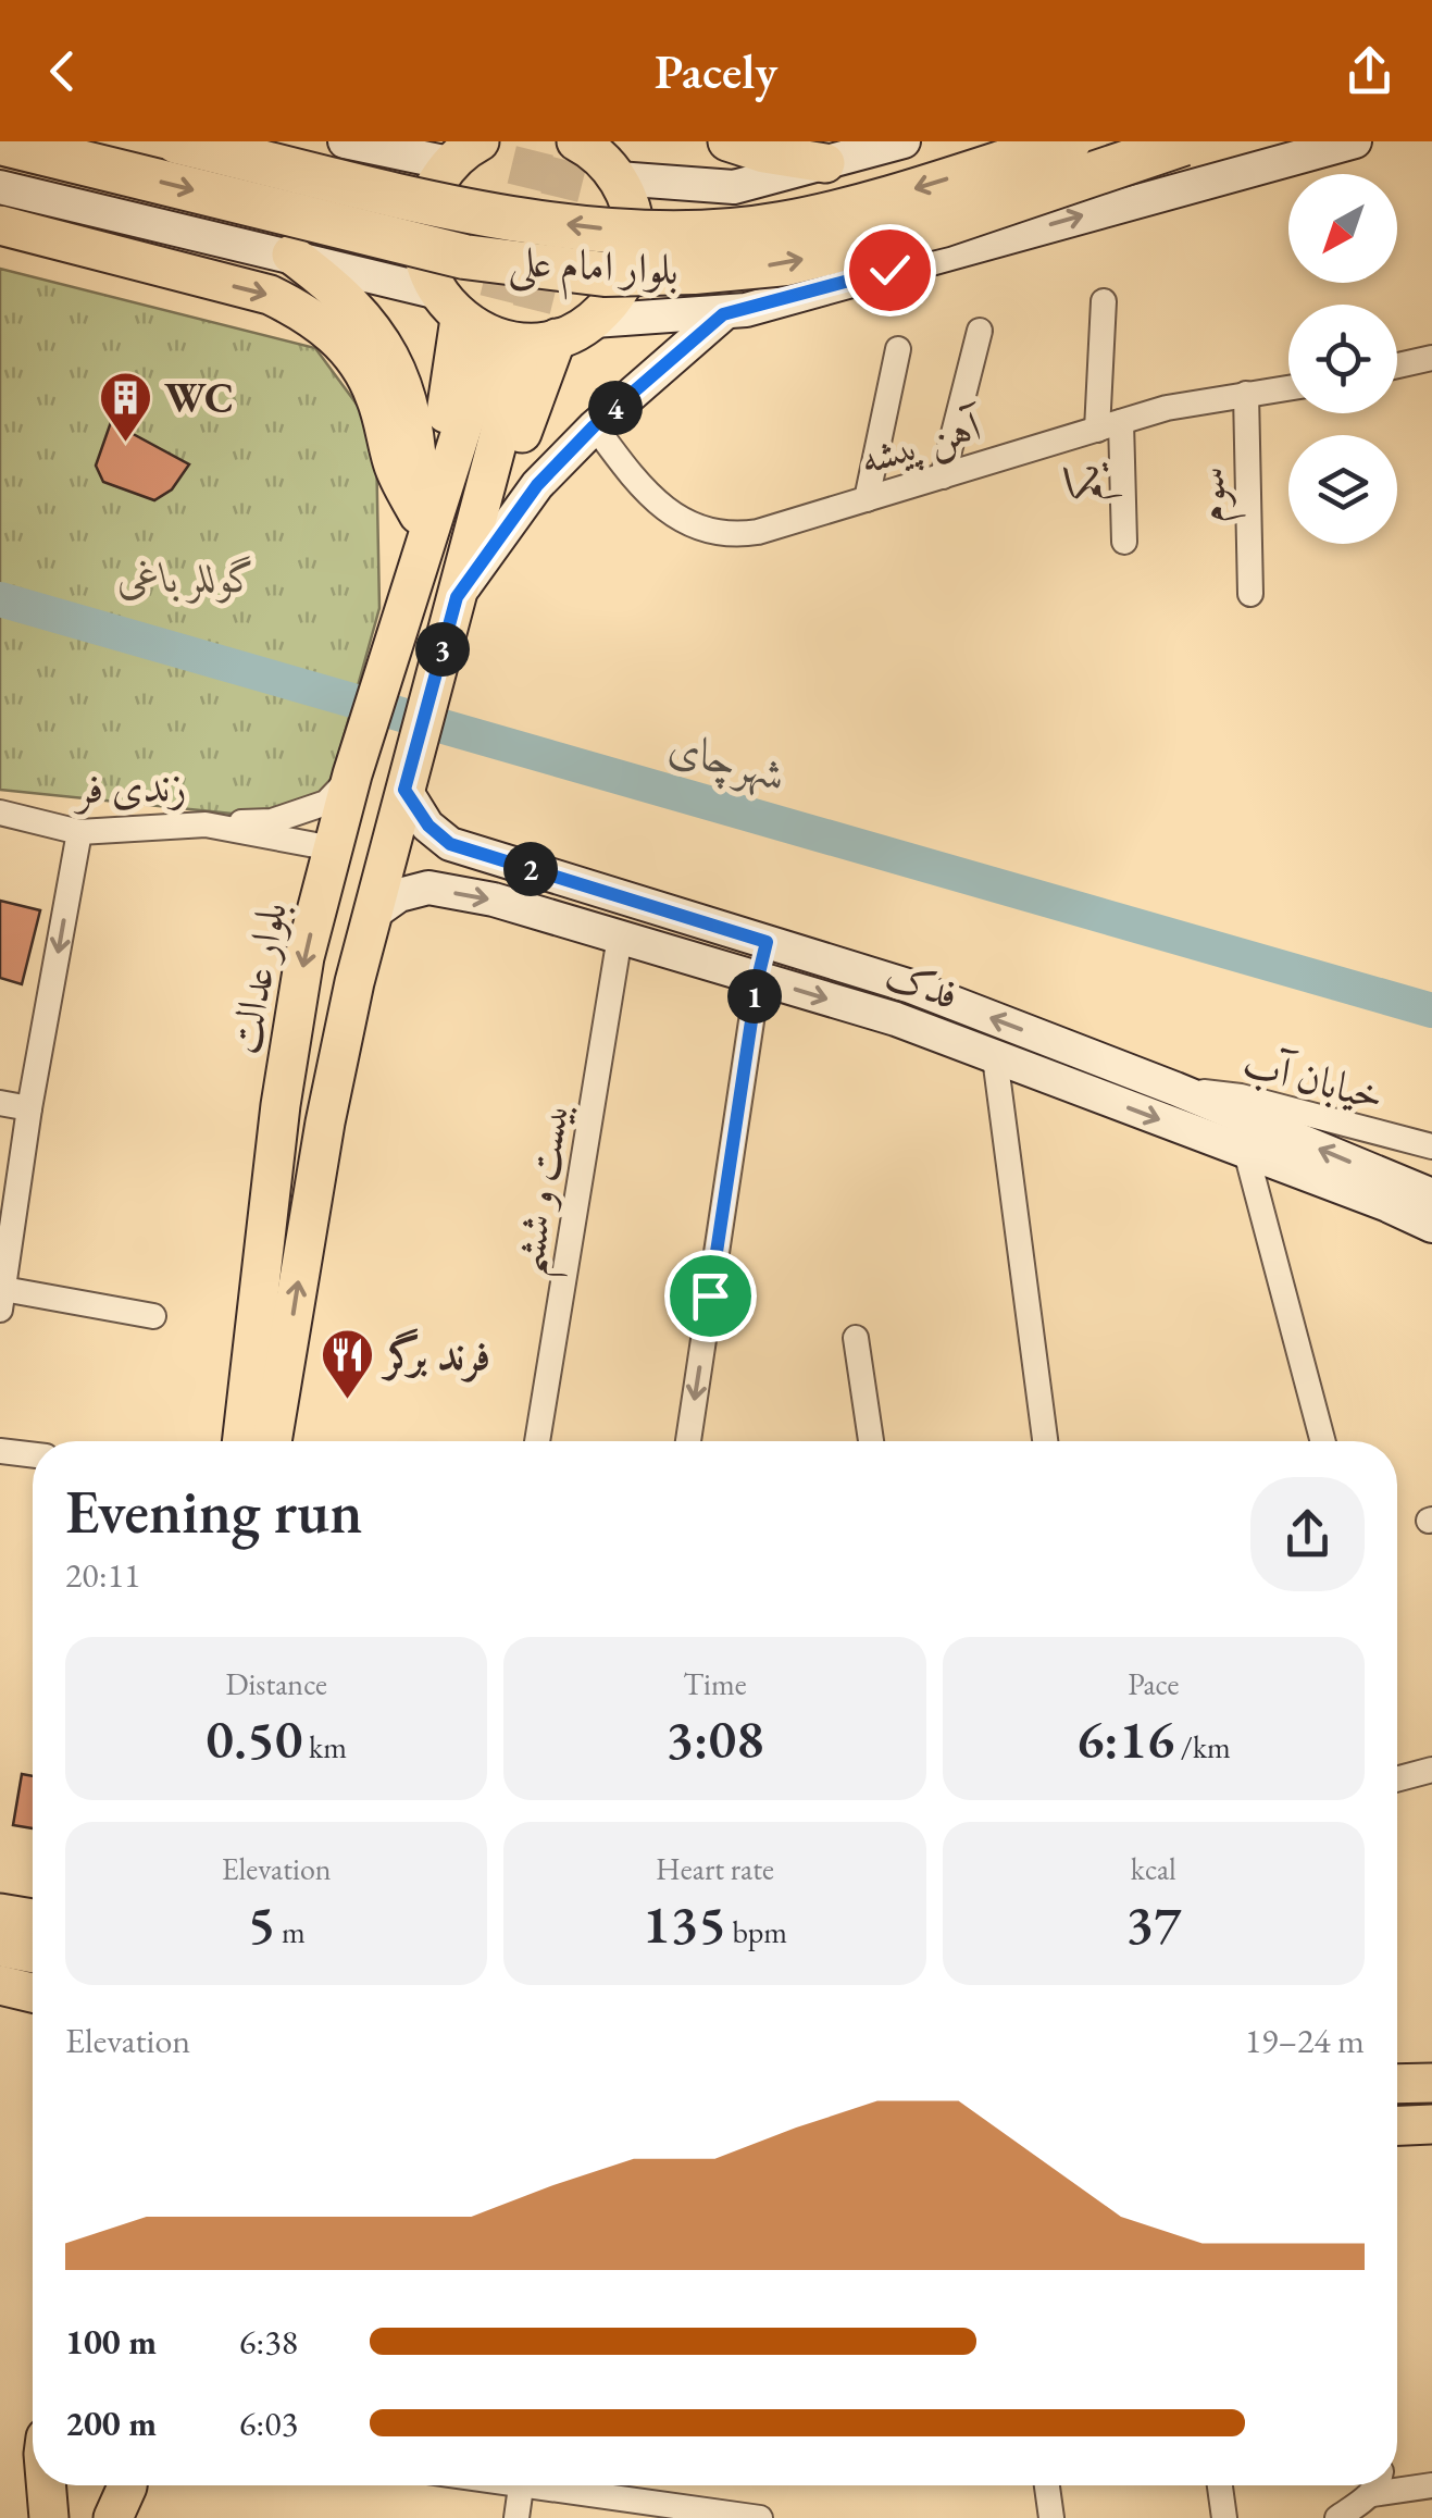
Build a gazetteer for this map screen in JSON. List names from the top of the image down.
{
  "streets": {
    "highway": ["بلوار امام علی"],
    "main road": ["بلوار عدالت"],
    "street": [
      "آهن پیشه",
      "یکم",
      "سوم",
      "زندی فر",
      "فدک",
      "خیابان آب",
      "بیست و ششم"
    ]
  },
  "crossings": [
    ["آهن پیشه", "یکم"],
    ["آهن پیشه", "سوم"],
    ["زندی فر", "بلوار عدالت"],
    ["بلوار عدالت", "فدک"],
    ["فدک", "خیابان آب"],
    ["فدک", "بیست و ششم"]
  ],
  "water": ["شهرچای"],
  "parks": ["گوللر باغی"],
  "places": {
    "building": ["WC"],
    "restaurant": ["فرند برگر"]
  },
  "north": "bottom left",
  "page": {
    "header": "Pacely",
    "pins": [
      "4",
      "3",
      "2",
      "1"
    ],
    "heading": ["Evening run", "20:11"],
    "stats": [
      ["Distance", "0.50 km"],
      ["Time", "3:08"],
      ["Pace", "6:16 /km"],
      ["Elevation", "5 m"],
      ["Heart rate", "135 bpm"],
      ["kcal", "37"]
    ],
    "chart": ["Elevation", "19–24 m"],
    "list": [
      {
        "name": "100 m",
        "note": "6:38"
      },
      {
        "name": "200 m",
        "note": "6:03"
      }
    ]
  }
}
